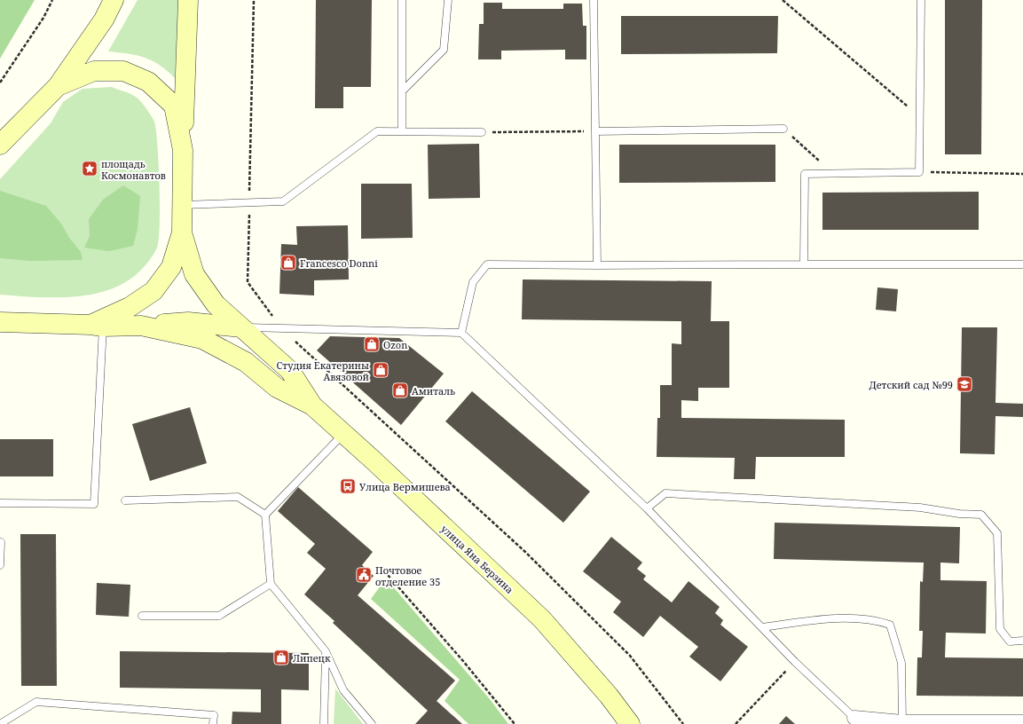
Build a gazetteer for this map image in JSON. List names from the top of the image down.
{
  "streets": {
    "main road": ["улица Яна Берзина"]
  },
  "places": {
    "place": ["площадь Космонавтов"],
    "shop": [
      "Francesco Donni",
      "Ozon",
      "Студия Екатерины Авязовой",
      "Амиталь",
      "Липецк"
    ],
    "school or university": ["Детский сад №99"],
    "bus stop": ["Улица Вермишева"],
    "public building": ["Почтовое отделение 35"]
  }
}
